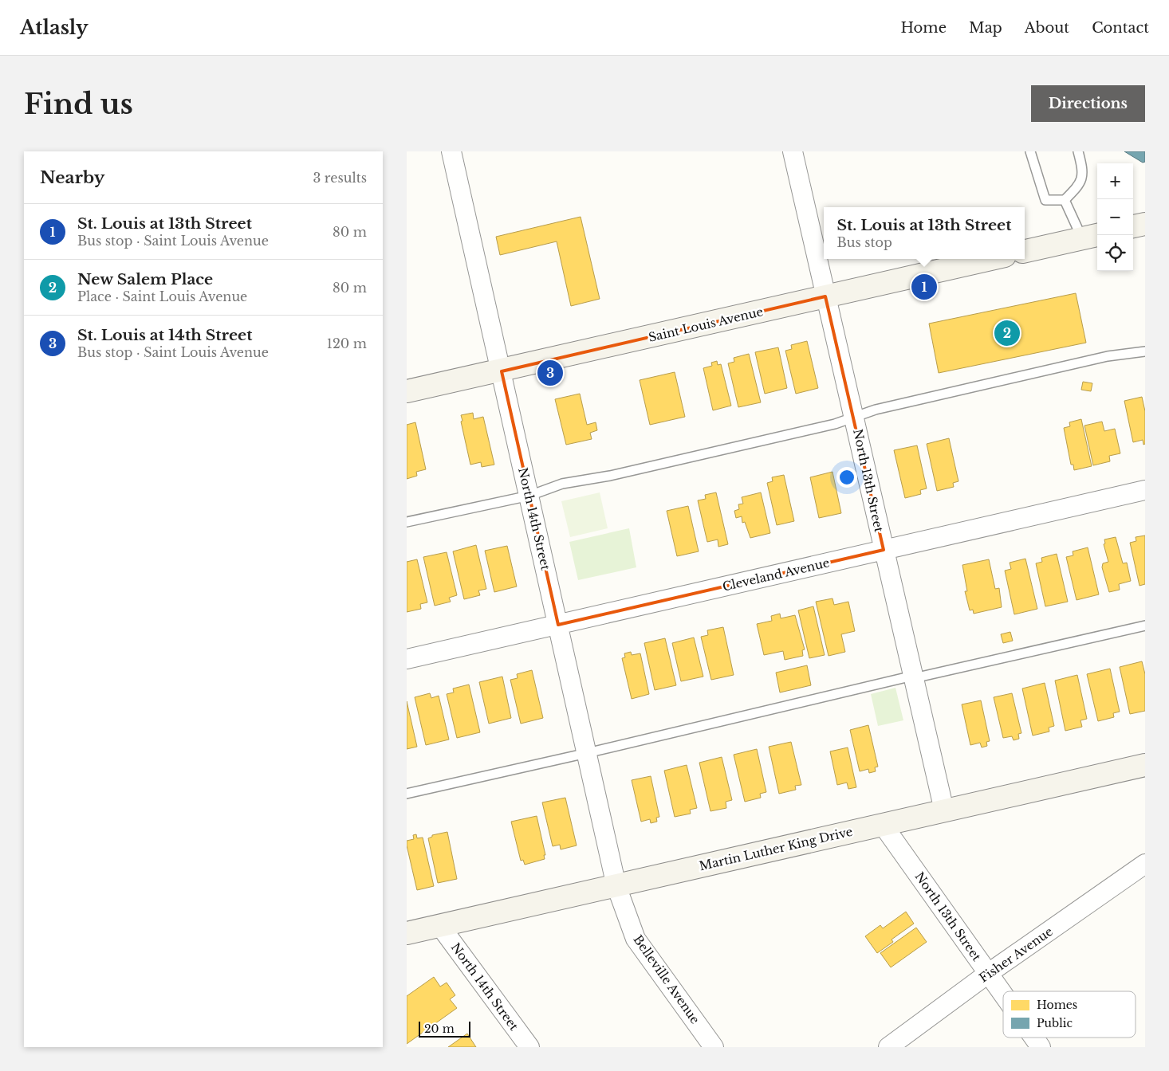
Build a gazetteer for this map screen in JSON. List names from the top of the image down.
{
  "streets": {
    "street": [
      "Saint Louis Avenue",
      "North 13th Street",
      "North 14th Street",
      "Cleveland Avenue",
      "Martin Luther King Drive",
      "Fisher Avenue",
      "Belleville Avenue"
    ]
  },
  "crossings": [
    ["Saint Louis Avenue", "North 13th Street"],
    ["Saint Louis Avenue", "North 14th Street"],
    ["North 13th Street", "Cleveland Avenue"],
    ["North 13th Street", "Martin Luther King Drive"],
    ["North 13th Street", "Fisher Avenue"],
    ["North 14th Street", "Cleveland Avenue"],
    ["North 14th Street", "Martin Luther King Drive"],
    ["North 14th Street", "Belleville Avenue"],
    ["Martin Luther King Drive", "Belleville Avenue"]
  ],
  "legend": ["Homes", "Public"],
  "scale_bar": "20 m",
  "page": {
    "header": "Atlasly",
    "nav": [
      "Home",
      "Map",
      "About",
      "Contact"
    ],
    "buttons": "Directions",
    "title": "Find us",
    "heading": ["Nearby", "3 results"],
    "map_buttons": ["+", "−"],
    "list": [
      {
        "mark": "1",
        "name": "St. Louis at 13th Street",
        "note": "Bus stop · Saint Louis Avenue",
        "value": "80 m"
      },
      {
        "mark": "2",
        "name": "New Salem Place",
        "note": "Place · Saint Louis Avenue",
        "value": "80 m"
      },
      {
        "mark": "3",
        "name": "St. Louis at 14th Street",
        "note": "Bus stop · Saint Louis Avenue",
        "value": "120 m"
      }
    ],
    "popup": ["St. Louis at 13th Street", "Bus stop"],
    "pins": ["1", "2", "3"],
    "scale": "20 m"
  }
}
